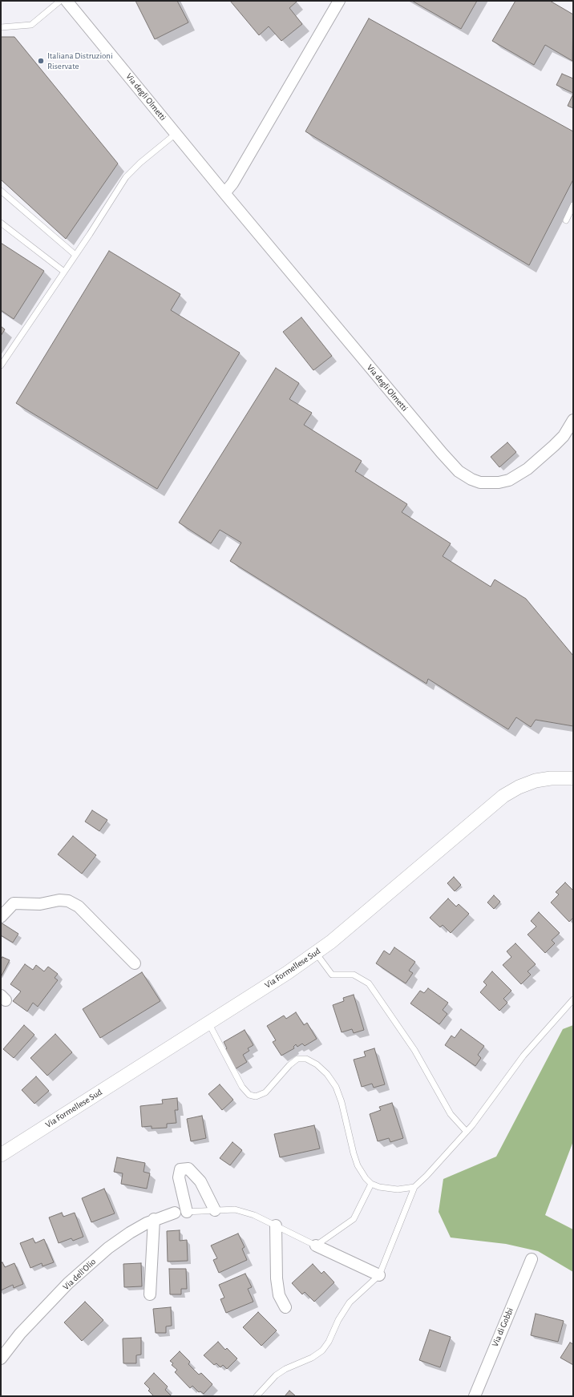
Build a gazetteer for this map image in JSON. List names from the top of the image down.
{
  "streets": {
    "street": [
      "Via degli Olmetti",
      "Via Formellese Sud",
      "Via dell'Olio",
      "Via di Gobbi"
    ]
  },
  "places": ["Italiana Distruzioni Riservate"]
}
